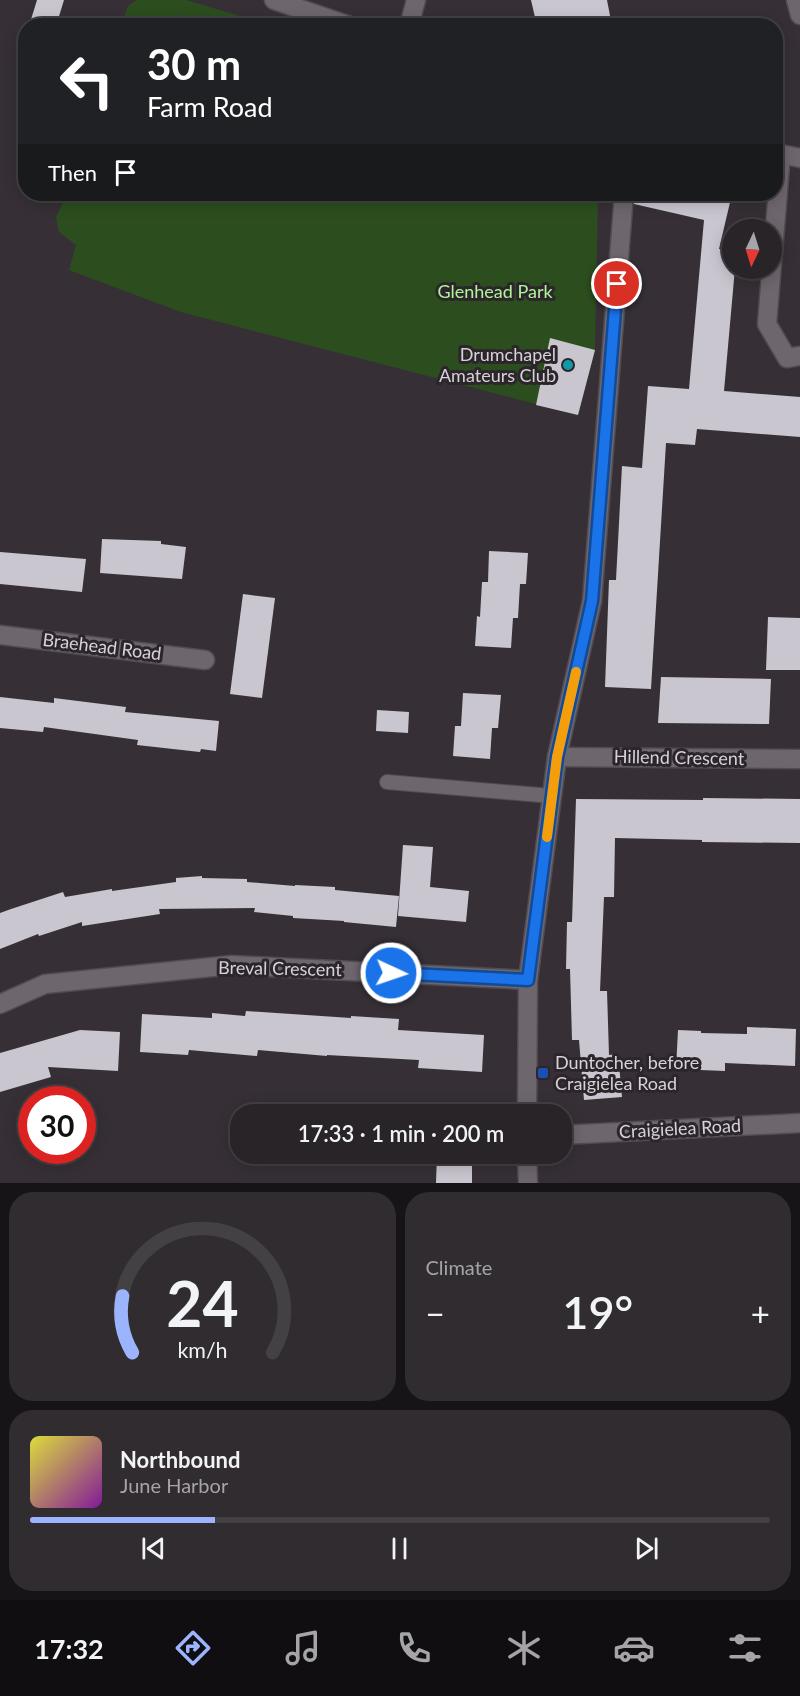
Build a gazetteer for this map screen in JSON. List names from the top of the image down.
{
  "streets": {
    "street": [
      "Braehead Road",
      "Hillend Crescent",
      "Breval Crescent",
      "Craigielea Road"
    ]
  },
  "parks": ["Glenhead Park"],
  "places": {
    "other": ["Drumchapel Amateurs Club"],
    "transit": ["Duntocher, before Craigielea Road"]
  },
  "north": "bottom",
  "page": {
    "turn": ["30 m", "Farm Road"],
    "then": "Then",
    "limit": "30",
    "trip": "17:33 · 1 min · 200 m",
    "tile": "Climate",
    "heat": ["−", "19°", "+"],
    "song": ["Northbound", "June Harbor"],
    "tabs": "17:32",
    "gauge": ["24", "km/h"]
  }
}
